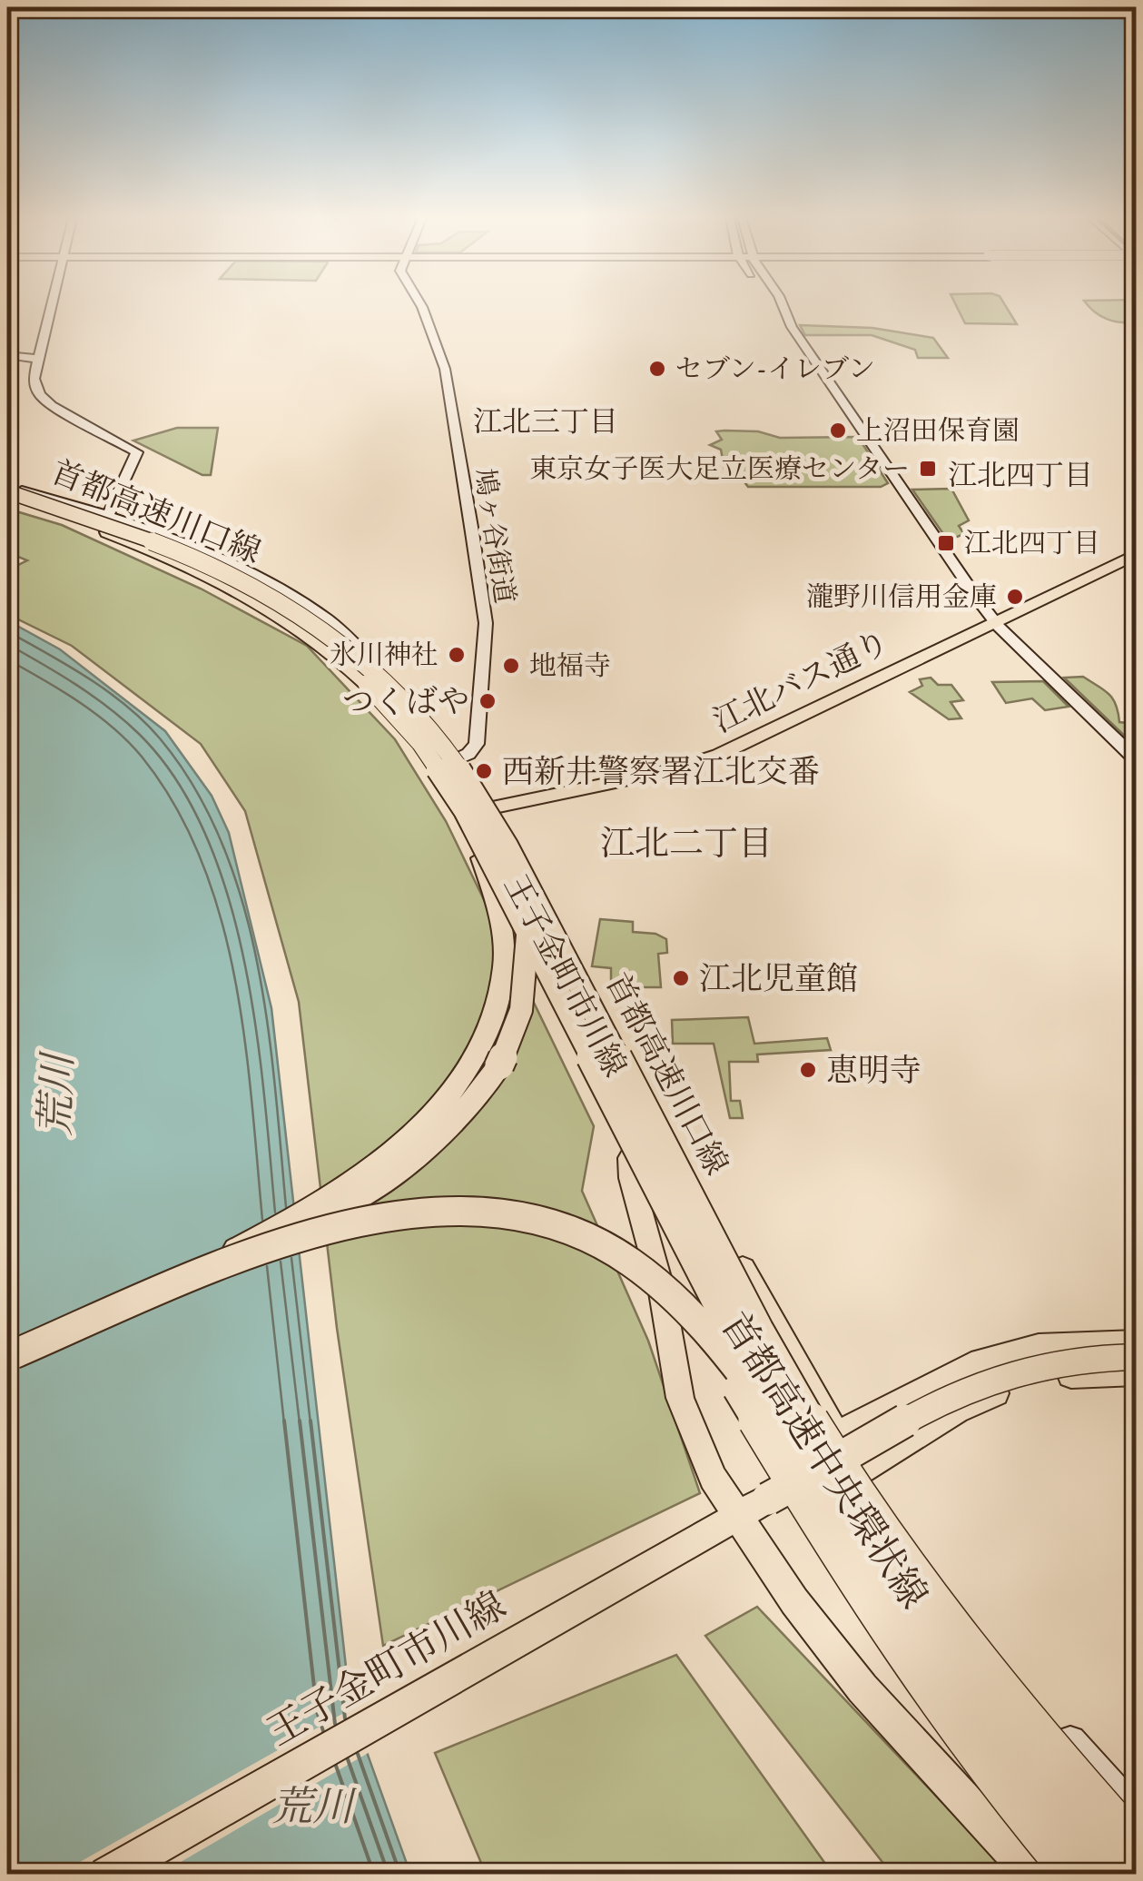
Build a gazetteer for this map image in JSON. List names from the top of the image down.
{
  "streets": {
    "highway": ["首都高速川口線", "首都高速中央環状線"],
    "main road": ["江北バス通り", "王子金町市川線"],
    "street": ["鳩ヶ谷街道"]
  },
  "crossings": [
    ["首都高速川口線", "鳩ヶ谷街道"],
    ["首都高速川口線", "江北バス通り"],
    ["首都高速川口線", "王子金町市川線"],
    ["首都高速川口線", "首都高速中央環状線"],
    ["鳩ヶ谷街道", "江北バス通り"],
    ["鳩ヶ谷街道", "王子金町市川線"],
    ["江北バス通り", "王子金町市川線"]
  ],
  "districts": ["江北三丁目", "江北四丁目", "江北二丁目"],
  "water": ["荒川"],
  "places": {
    "other": [
      "セブン-イレブン",
      "上沼田保育園",
      "瀧野川信用金庫",
      "氷川神社",
      "地福寺",
      "つくばや",
      "西新井警察署江北交番",
      "江北児童館",
      "恵明寺"
    ],
    "transit": ["東京女子医大足立医療センター", "江北四丁目"]
  }
}
